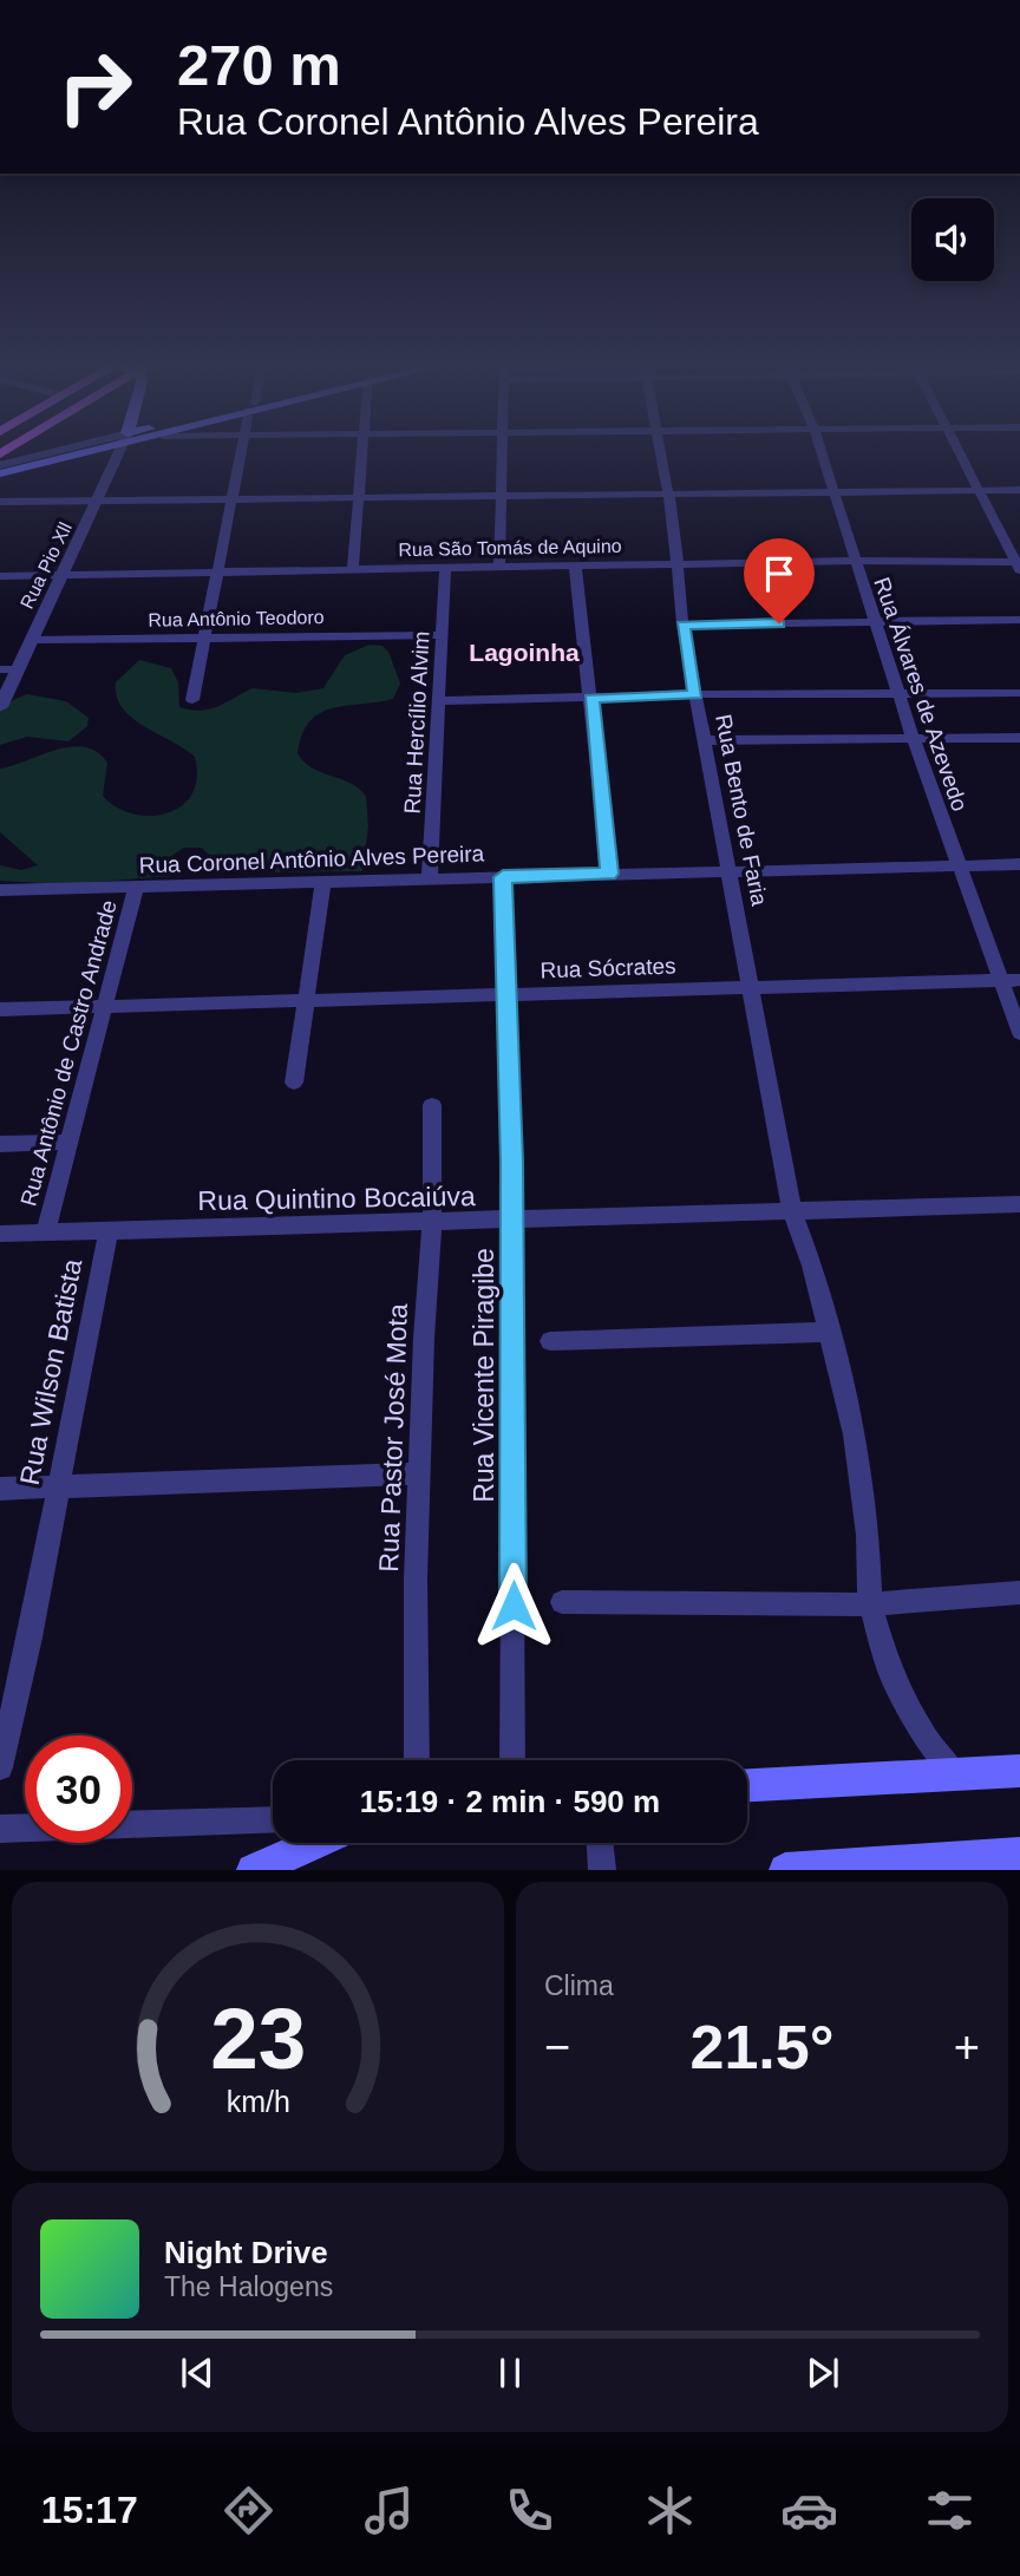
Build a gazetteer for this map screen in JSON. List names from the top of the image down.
{
  "streets": {
    "street": [
      "Rua São Tomás de Aquino",
      "Rua Pio Xll",
      "Rua Antônio Teodoro",
      "Rua Álvares de Azevedo",
      "Rua Hercílio Alvim",
      "Rua Bento de Faria",
      "Rua Coronel Antônio Alves Pereira",
      "Rua Sócrates",
      "Rua Antônio de Castro Andrade",
      "Rua Quintino Bocaiúva",
      "Rua Wilson Batista",
      "Rua Vicente Piragibe",
      "Rua Pastor José Mota"
    ]
  },
  "crossings": [
    ["Rua São Tomás de Aquino", "Rua Pio Xll"],
    ["Rua São Tomás de Aquino", "Rua Álvares de Azevedo"],
    ["Rua São Tomás de Aquino", "Rua Hercílio Alvim"],
    ["Rua São Tomás de Aquino", "Rua Bento de Faria"],
    ["Rua Pio Xll", "Rua Antônio Teodoro"],
    ["Rua Antônio Teodoro", "Rua Hercílio Alvim"],
    ["Rua Álvares de Azevedo", "Rua Coronel Antônio Alves Pereira"],
    ["Rua Álvares de Azevedo", "Rua Sócrates"],
    ["Rua Hercílio Alvim", "Rua Coronel Antônio Alves Pereira"],
    ["Rua Bento de Faria", "Rua Coronel Antônio Alves Pereira"],
    ["Rua Bento de Faria", "Rua Sócrates"],
    ["Rua Bento de Faria", "Rua Quintino Bocaiúva"],
    ["Rua Coronel Antônio Alves Pereira", "Rua Antônio de Castro Andrade"],
    ["Rua Coronel Antônio Alves Pereira", "Rua Vicente Piragibe"],
    ["Rua Sócrates", "Rua Antônio de Castro Andrade"],
    ["Rua Sócrates", "Rua Vicente Piragibe"],
    ["Rua Antônio de Castro Andrade", "Rua Quintino Bocaiúva"],
    ["Rua Quintino Bocaiúva", "Rua Wilson Batista"],
    ["Rua Quintino Bocaiúva", "Rua Vicente Piragibe"],
    ["Rua Quintino Bocaiúva", "Rua Pastor José Mota"]
  ],
  "districts": ["Lagoinha"],
  "page": {
    "turn": ["270 m", "Rua Coronel Antônio Alves Pereira"],
    "limit": "30",
    "trip": "15:19 · 2 min · 590 m",
    "tile": "Clima",
    "heat": ["−", "21.5°", "+"],
    "song": ["Night Drive", "The Halogens"],
    "tabs": "15:17",
    "gauge": ["23", "km/h"]
  }
}
